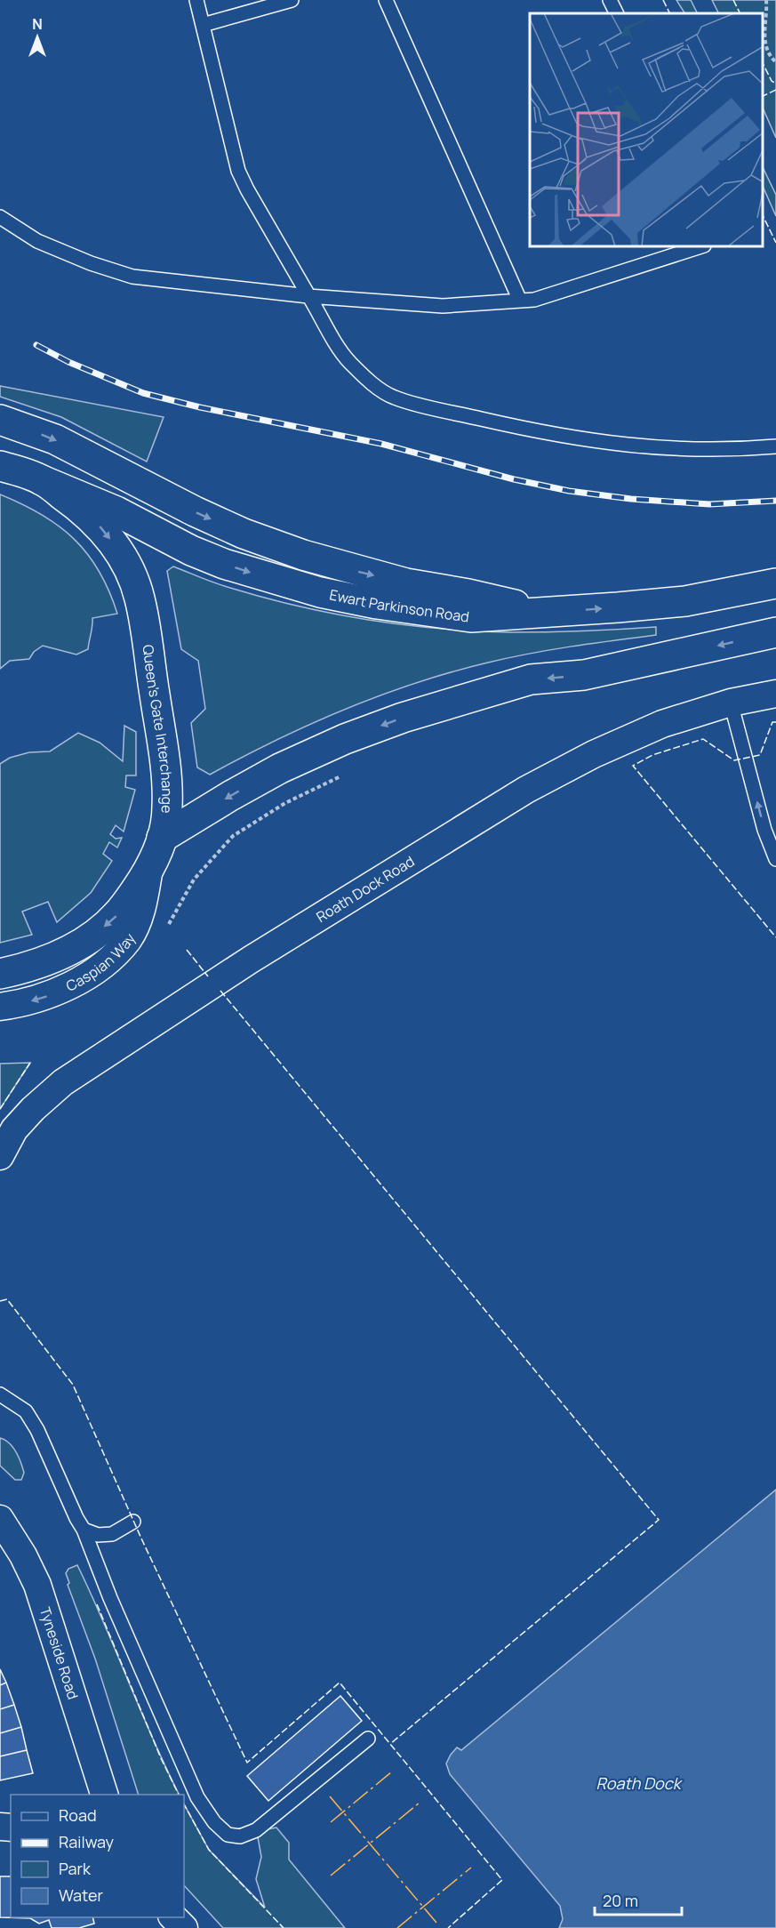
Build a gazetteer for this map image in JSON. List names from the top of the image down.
{
  "streets": {
    "main road": ["Ewart Parkinson Road", "Queen's Gate Interchange"],
    "street": ["Roath Dock Road", "Caspian Way", "Tyneside Road"]
  },
  "crossings": [
    ["Ewart Parkinson Road", "Queen's Gate Interchange"],
    ["Queen's Gate Interchange", "Caspian Way"]
  ],
  "one_way": ["Caspian Way"],
  "water": ["Roath Dock"],
  "legend": [
    "Road",
    "Railway",
    "Park",
    "Water"
  ],
  "scale_bar": "20 m",
  "north": "top"
}
